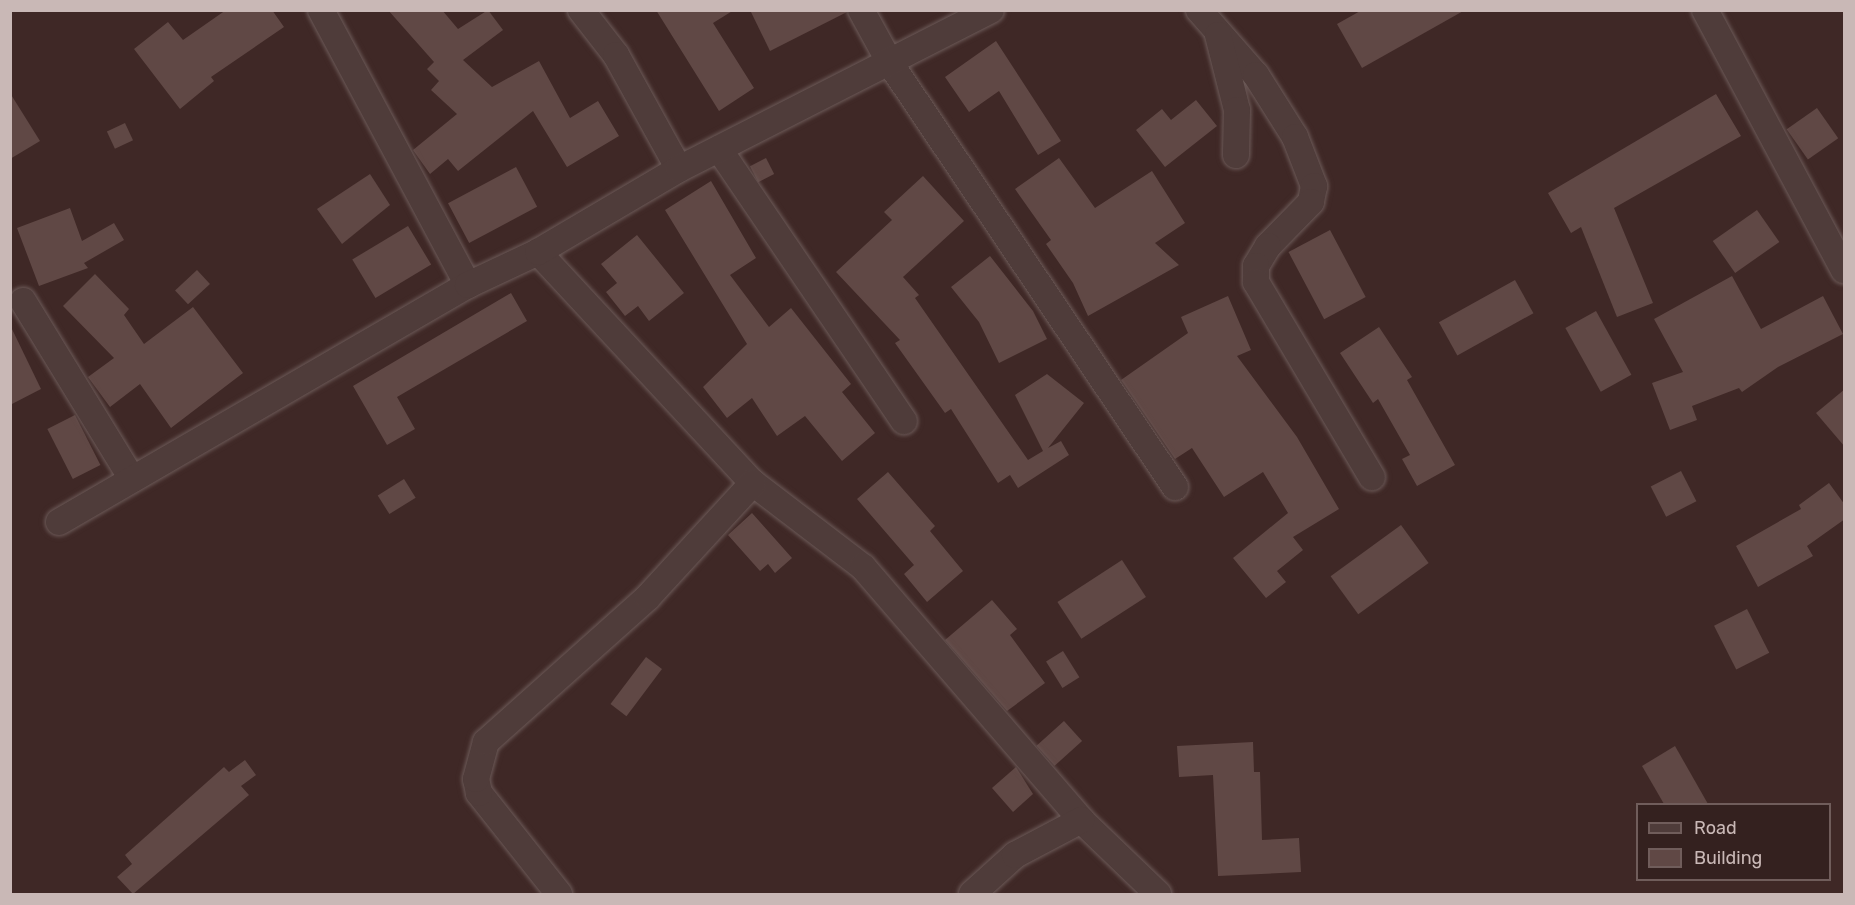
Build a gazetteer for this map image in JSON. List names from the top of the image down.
{
  "legend": ["Road", "Building"]
}
